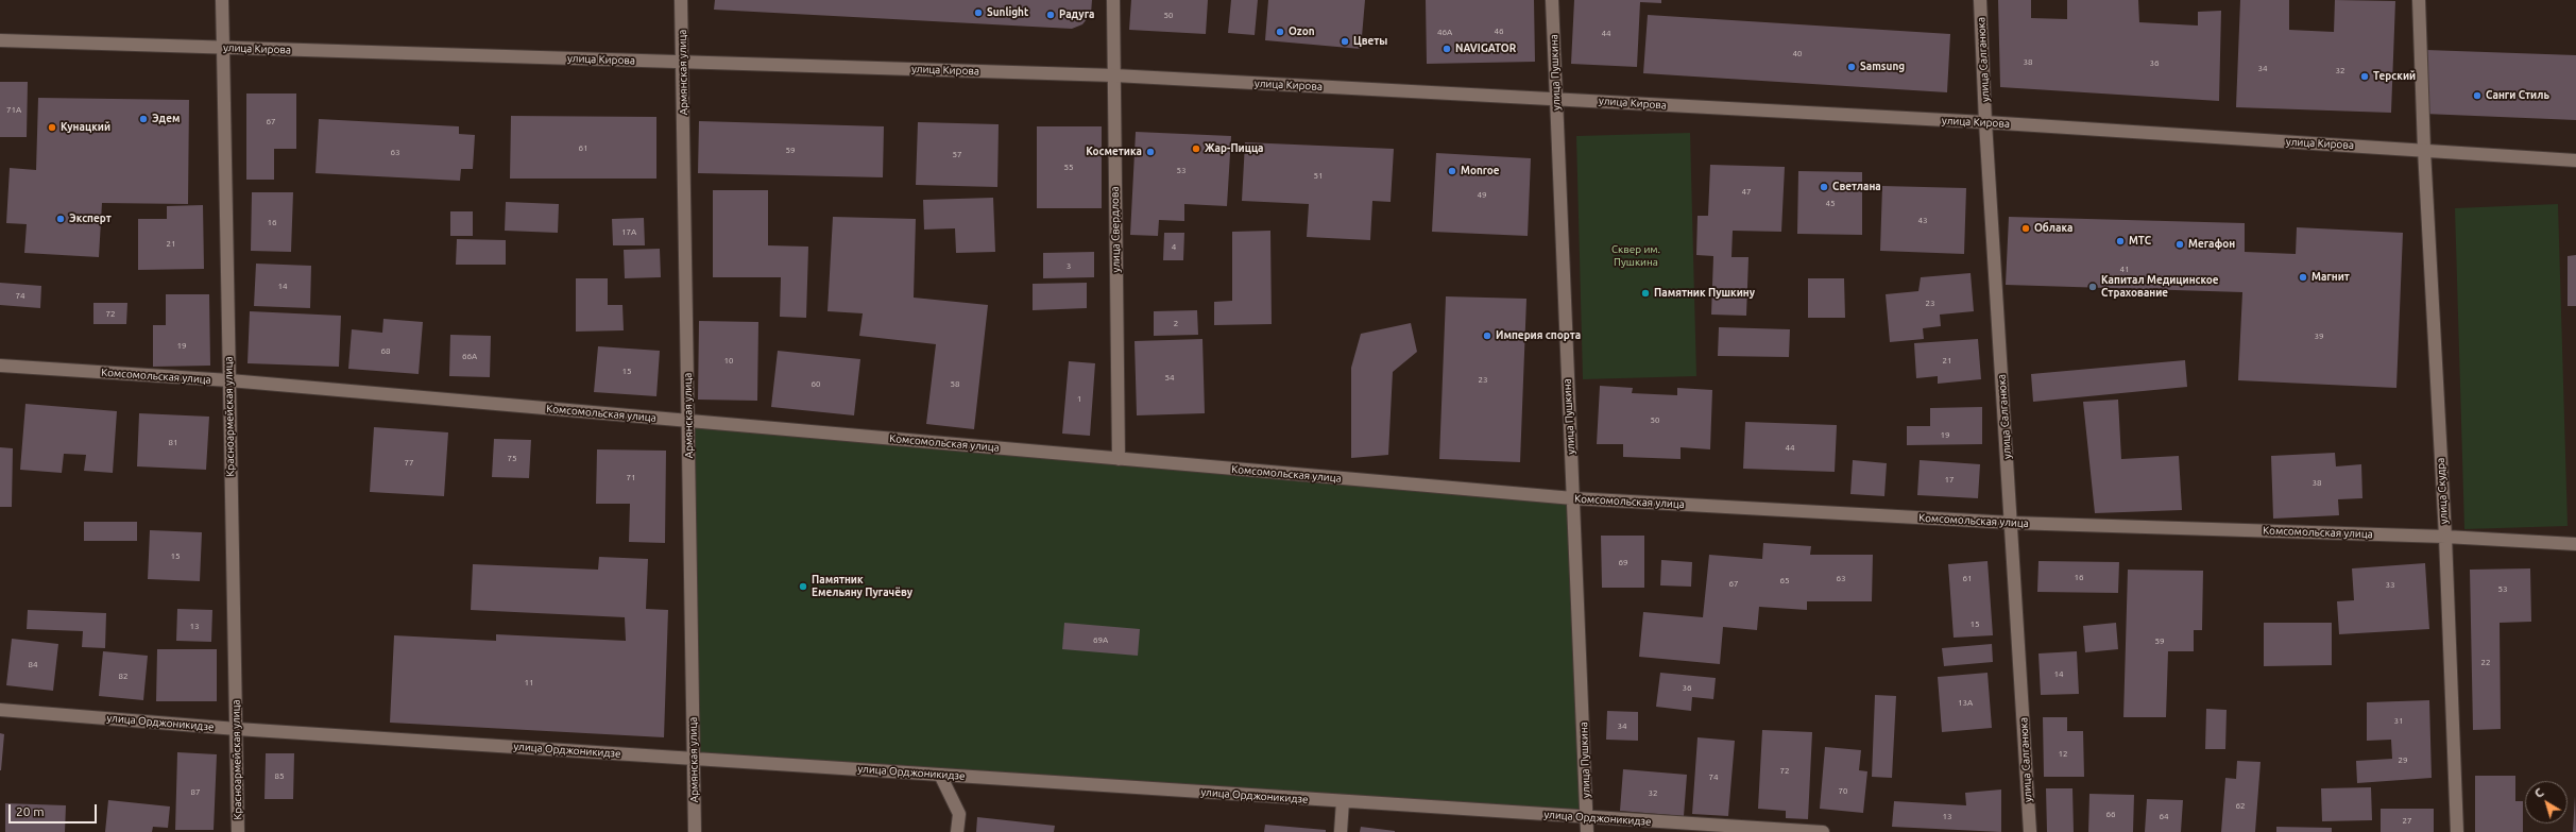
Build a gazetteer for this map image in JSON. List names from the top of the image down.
{
  "streets": {
    "street": [
      "улица Кирова",
      "улица Салганюка",
      "Армянская улица",
      "улица Пушкина",
      "улица Свердлова",
      "Комсомольская улица",
      "Красноармейская улица",
      "улица Скудра",
      "улица Орджоникидзе"
    ]
  },
  "crossings": [
    ["улица Кирова", "улица Салганюка"],
    ["улица Кирова", "Армянская улица"],
    ["улица Кирова", "улица Пушкина"],
    ["улица Кирова", "улица Свердлова"],
    ["улица Кирова", "Красноармейская улица"],
    ["улица Кирова", "улица Скудра"],
    ["улица Салганюка", "Комсомольская улица"],
    ["Армянская улица", "Комсомольская улица"],
    ["Армянская улица", "улица Орджоникидзе"],
    ["улица Пушкина", "Комсомольская улица"],
    ["улица Пушкина", "улица Орджоникидзе"],
    ["улица Свердлова", "Комсомольская улица"],
    ["Комсомольская улица", "Красноармейская улица"],
    ["Комсомольская улица", "улица Скудра"],
    ["Красноармейская улица", "улица Орджоникидзе"]
  ],
  "parks": ["Сквер им. Пушкина"],
  "places": [
    "Sunlight",
    "Радуга",
    "Ozon",
    "Цветы",
    "NAVIGATOR",
    "Samsung",
    "Терский",
    "Санги Стиль",
    "Эдем",
    "Кунацкий",
    "Жар-Пицца",
    "Косметика",
    "Monroe",
    "Светлана",
    "Эксперт",
    "Облака",
    "МТС",
    "Мегафон",
    "Магнит",
    "Капитал Медицинское Страхование",
    "Памятник Пушкину",
    "Империя спорта",
    "Памятник Емельяну Пугачёву"
  ],
  "house_numbers": [
    "50",
    "46",
    "46А",
    "44",
    "40",
    "38",
    "36",
    "34",
    "32",
    "71А",
    "67",
    "61",
    "59",
    "63",
    "57",
    "55",
    "53",
    "51",
    "47",
    "49",
    "45",
    "43",
    "16",
    "17А",
    "21",
    "4",
    "3",
    "41",
    "14",
    "74",
    "23",
    "72",
    "2",
    "39",
    "19",
    "68",
    "66А",
    "10",
    "21",
    "15",
    "54",
    "23",
    "60",
    "58",
    "1",
    "50",
    "19",
    "81",
    "44",
    "75",
    "77",
    "71",
    "17",
    "38",
    "15",
    "69",
    "16",
    "63",
    "61",
    "65",
    "67",
    "33",
    "53",
    "15",
    "13",
    "69А",
    "59",
    "22",
    "84",
    "14",
    "82",
    "11",
    "36",
    "13А",
    "31",
    "34",
    "12",
    "29",
    "72",
    "85",
    "74",
    "70",
    "87",
    "32",
    "62",
    "66",
    "13",
    "64",
    "27"
  ],
  "scale_bar": "20 m",
  "north": "top left"
}
